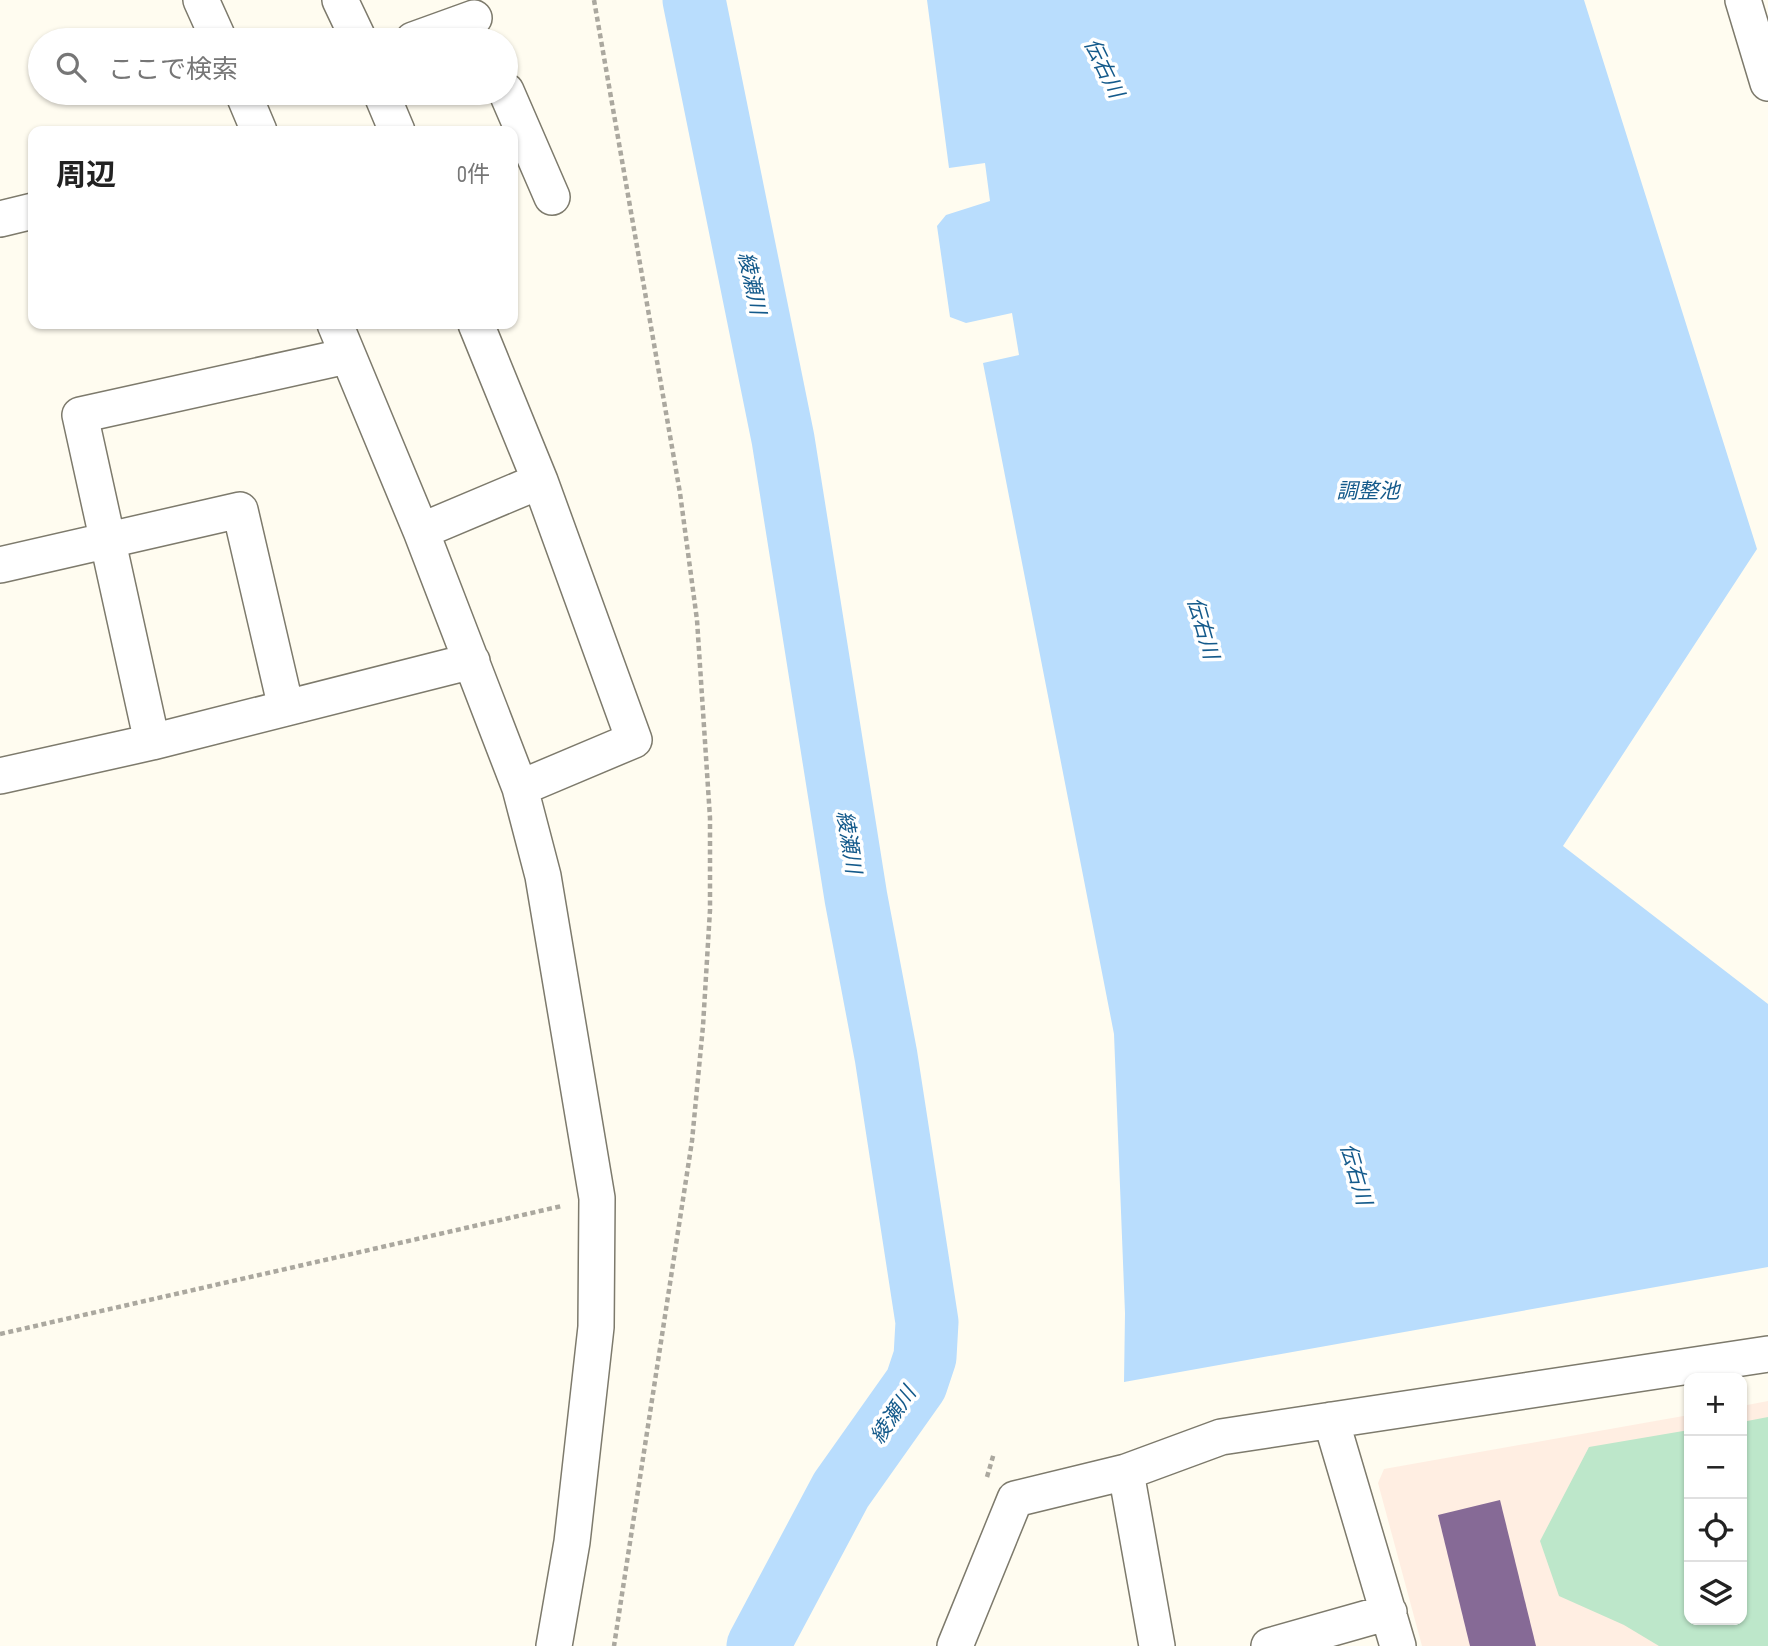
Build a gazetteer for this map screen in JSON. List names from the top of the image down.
{
  "water": ["伝右川", "綾瀬川", "調整池"],
  "page": {
    "search": "ここで検索",
    "heading": ["周辺", "0件"],
    "map_buttons": ["+", "−"]
  }
}
